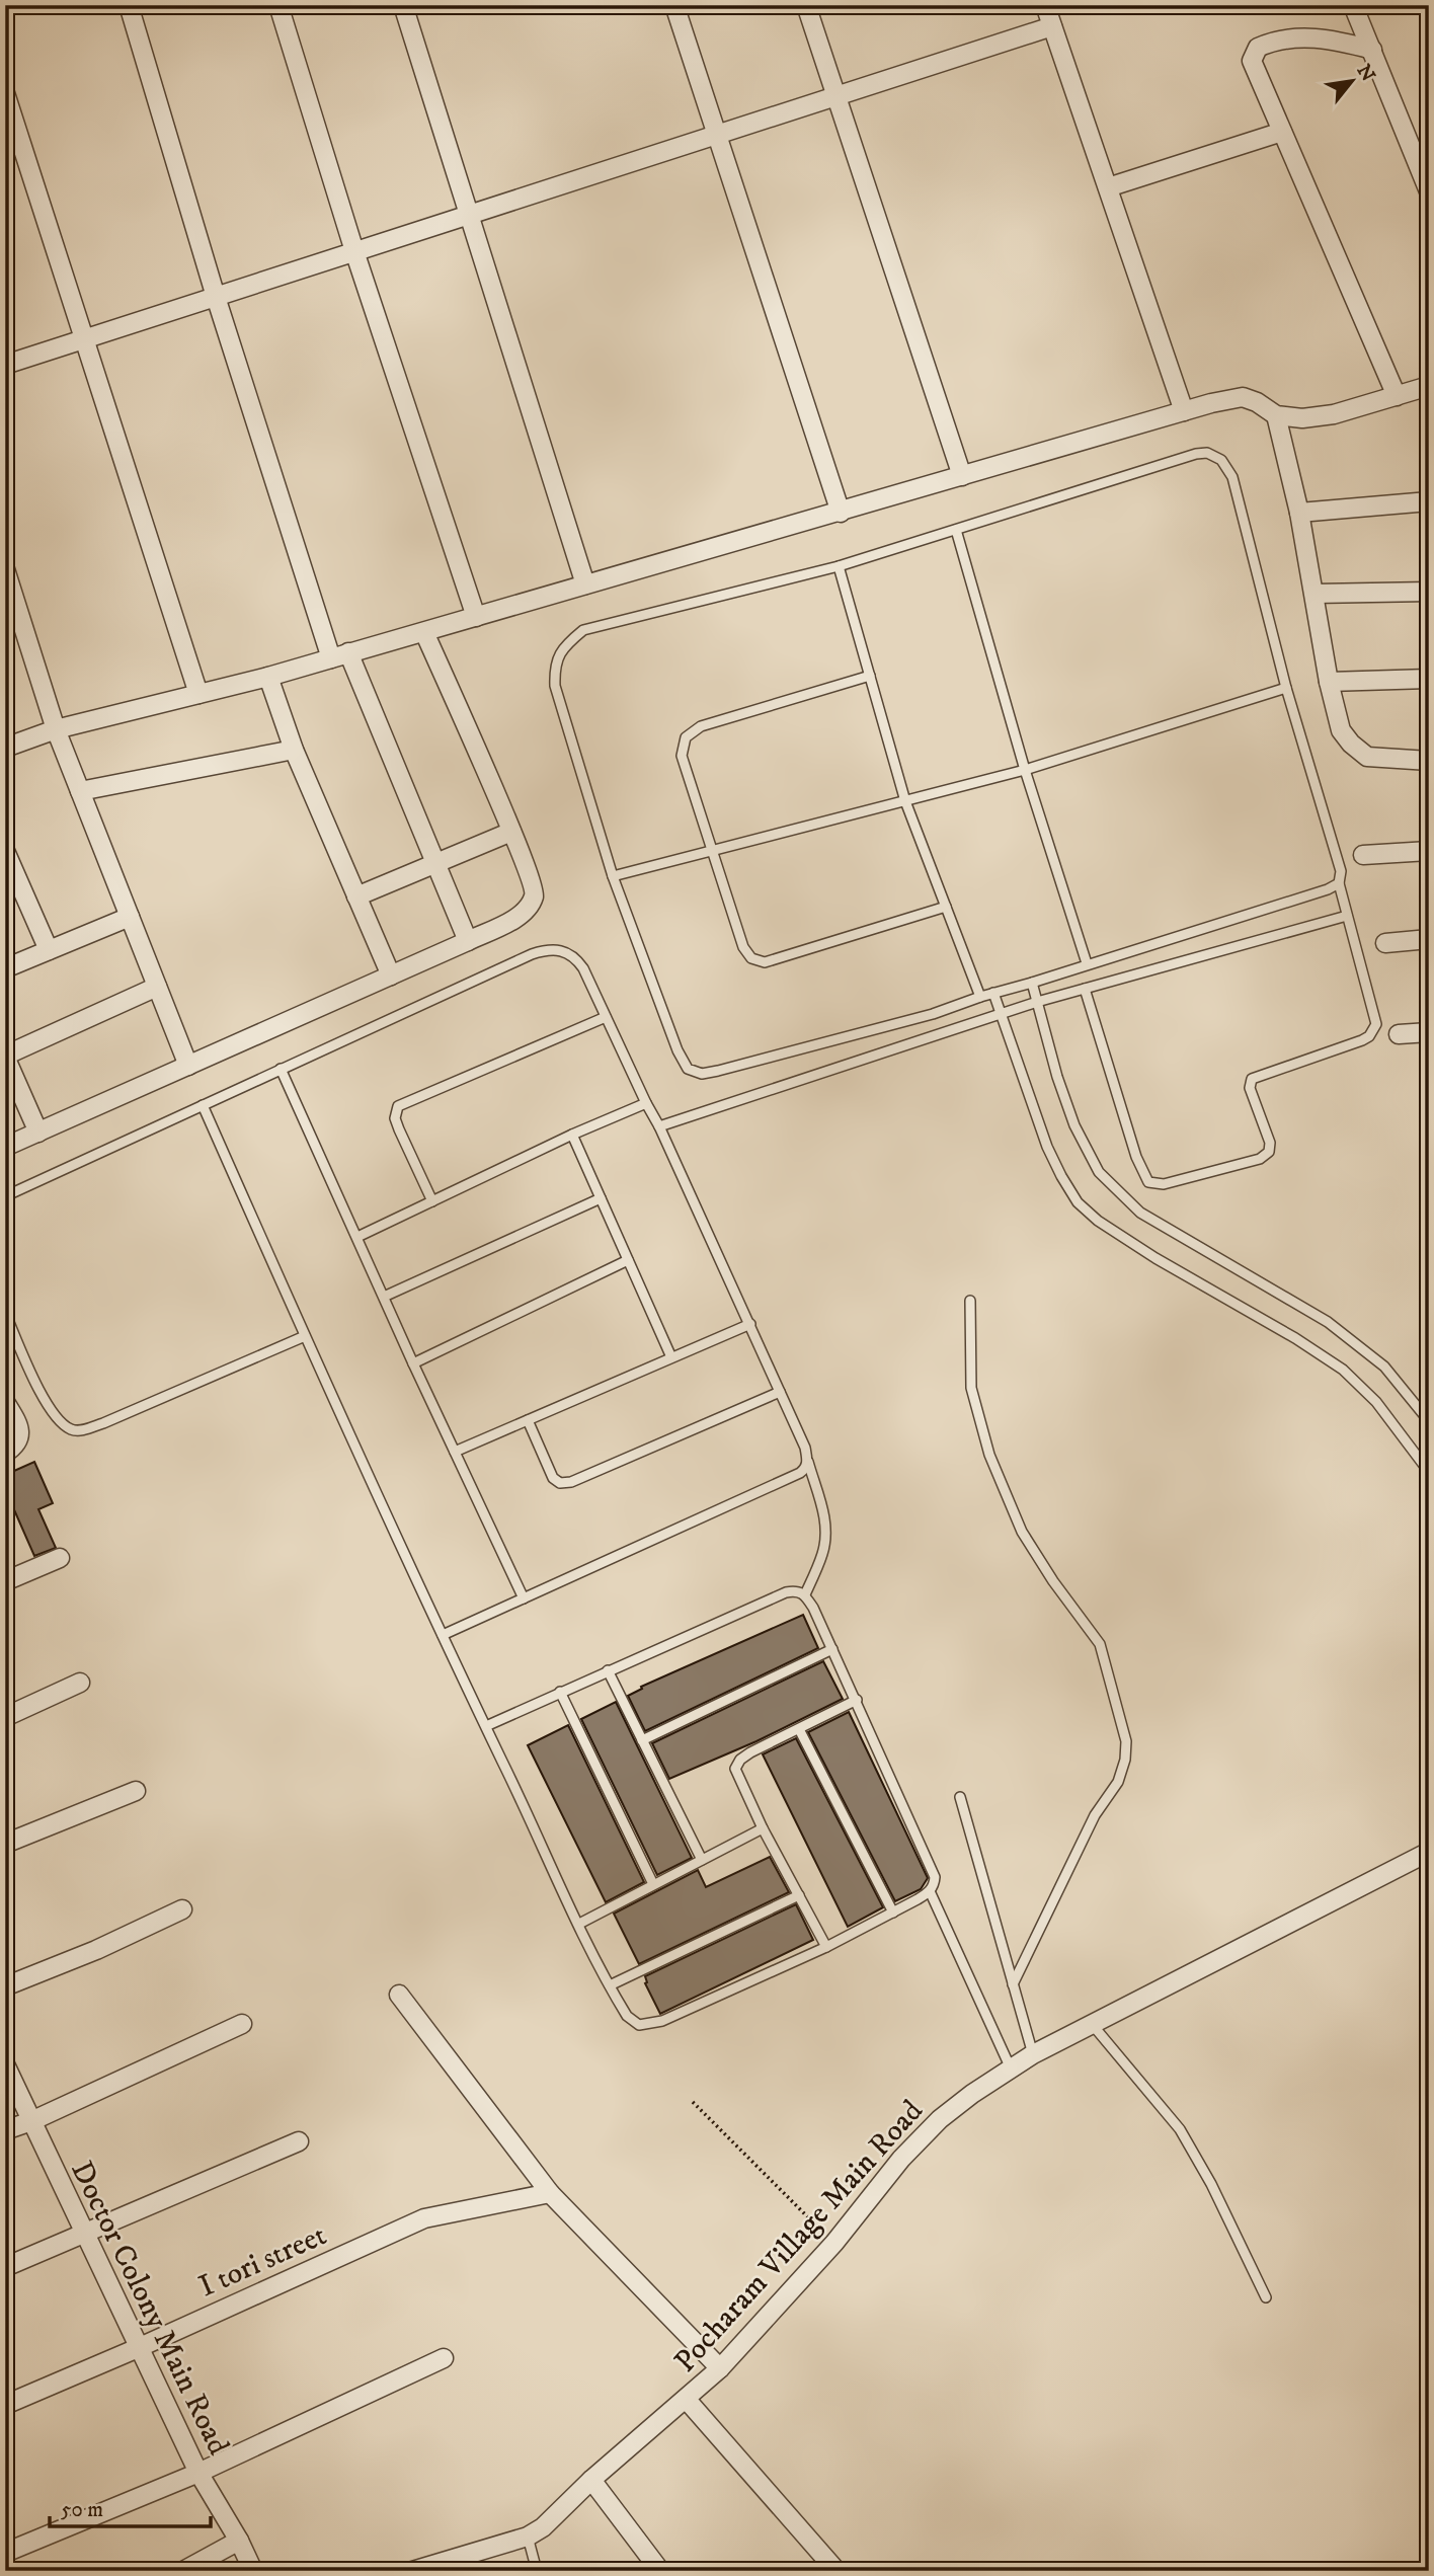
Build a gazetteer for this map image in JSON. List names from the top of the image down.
{
  "streets": {
    "street": ["Pocharam Village Main Road", "I tori street", "Doctor Colony Main Road"]
  },
  "crossings": [
    ["I tori street", "Doctor Colony Main Road"]
  ],
  "scale_bar": "50 m",
  "north": "top right"
}
